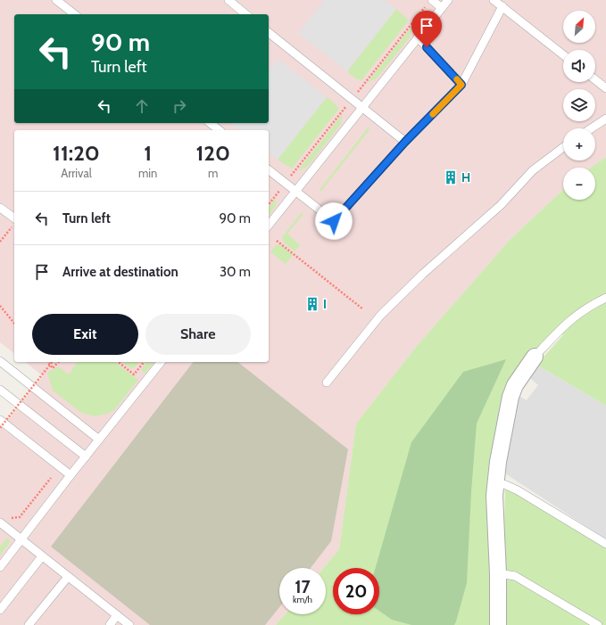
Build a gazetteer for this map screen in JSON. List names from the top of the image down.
{
  "places": {
    "building": ["H", "I"]
  },
  "north": "top right",
  "page": {
    "map_buttons": ["+", "−"],
    "turn": ["90 m", "Turn left"],
    "eta": [
      "11:20",
      "Arrival",
      "1",
      "min",
      "120",
      "m"
    ],
    "list": [
      {
        "name": "Turn left",
        "value": "90 m"
      },
      {
        "name": "Arrive at destination",
        "value": "30 m"
      }
    ],
    "buttons": ["Exit", "Share"],
    "speed": "17 km/h",
    "limit": "20"
  }
}
